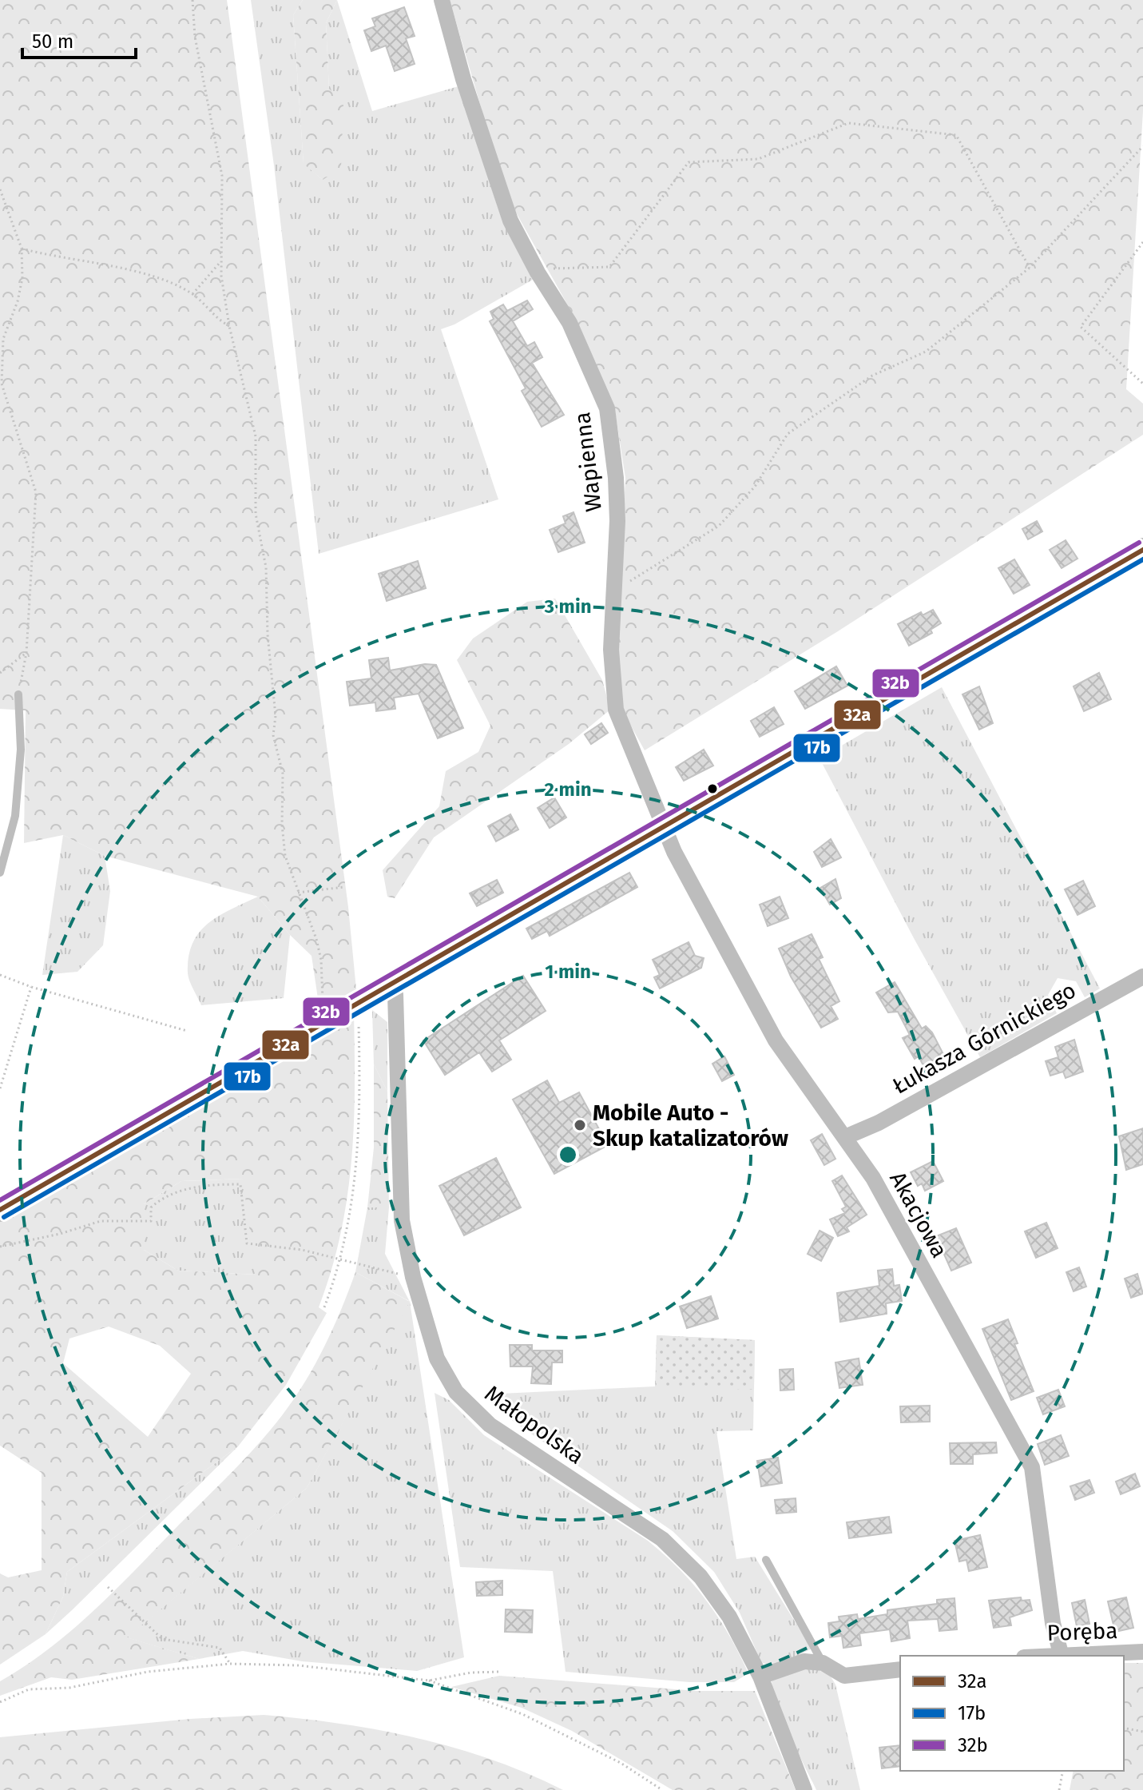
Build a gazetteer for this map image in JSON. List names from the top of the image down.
{
  "streets": {
    "street": [
      "Wapienna",
      "Łukasza Górnickiego",
      "Akacjowa",
      "Małopolska",
      "Poręba"
    ]
  },
  "crossings": [
    ["Wapienna", "Akacjowa"],
    ["Łukasza Górnickiego", "Akacjowa"],
    ["Akacjowa", "Poręba"]
  ],
  "places": ["Mobile Auto - Skup katalizatorów"],
  "lines": ["transit line 32b", "transit line 32a", "transit line 17b"],
  "legend": ["32a", "17b", "32b"],
  "scale_bar": "50 m",
  "rings": ["3 min", "2 min", "1 min"]
}
